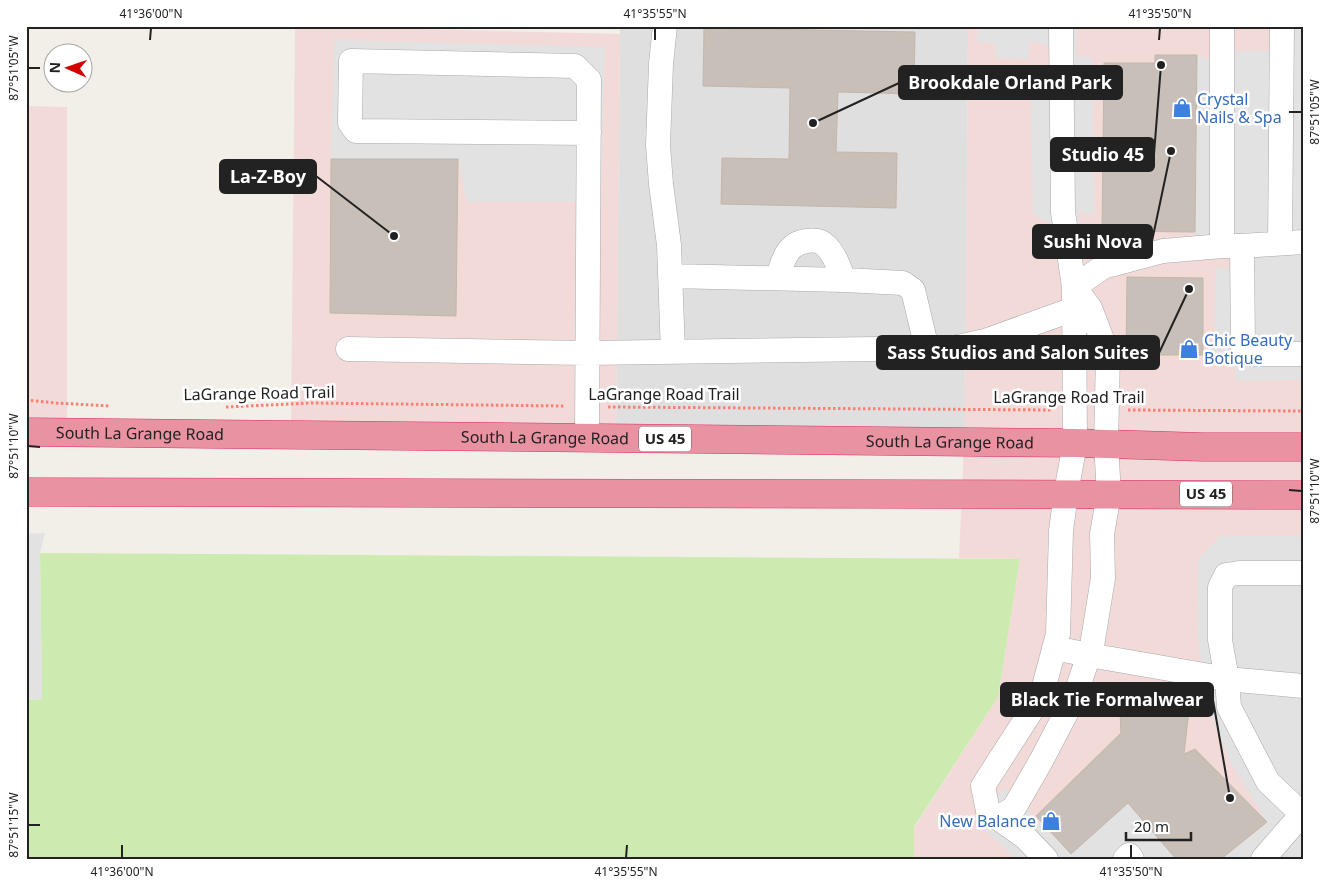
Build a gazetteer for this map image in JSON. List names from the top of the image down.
{
  "streets": {
    "highway": ["South La Grange Road", "US 45"],
    "path": ["LaGrange Road Trail"]
  },
  "places": {
    "other": [
      "Studio 45",
      "Brookdale Orland Park",
      "Sushi Nova",
      "La-Z-Boy",
      "Sass Studios and Salon Suites",
      "Black Tie Formalwear"
    ],
    "shop": ["Crystal Nails & Spa", "Chic Beauty Botique", "New Balance"]
  },
  "scale_bar": "20 m",
  "north": "left",
  "coordinates": [
    "41°36'00\"N",
    "41°35'55\"N",
    "41°35'50\"N",
    "87°51'05\"W",
    "87°51'10\"W",
    "87°51'15\"W"
  ]
}
